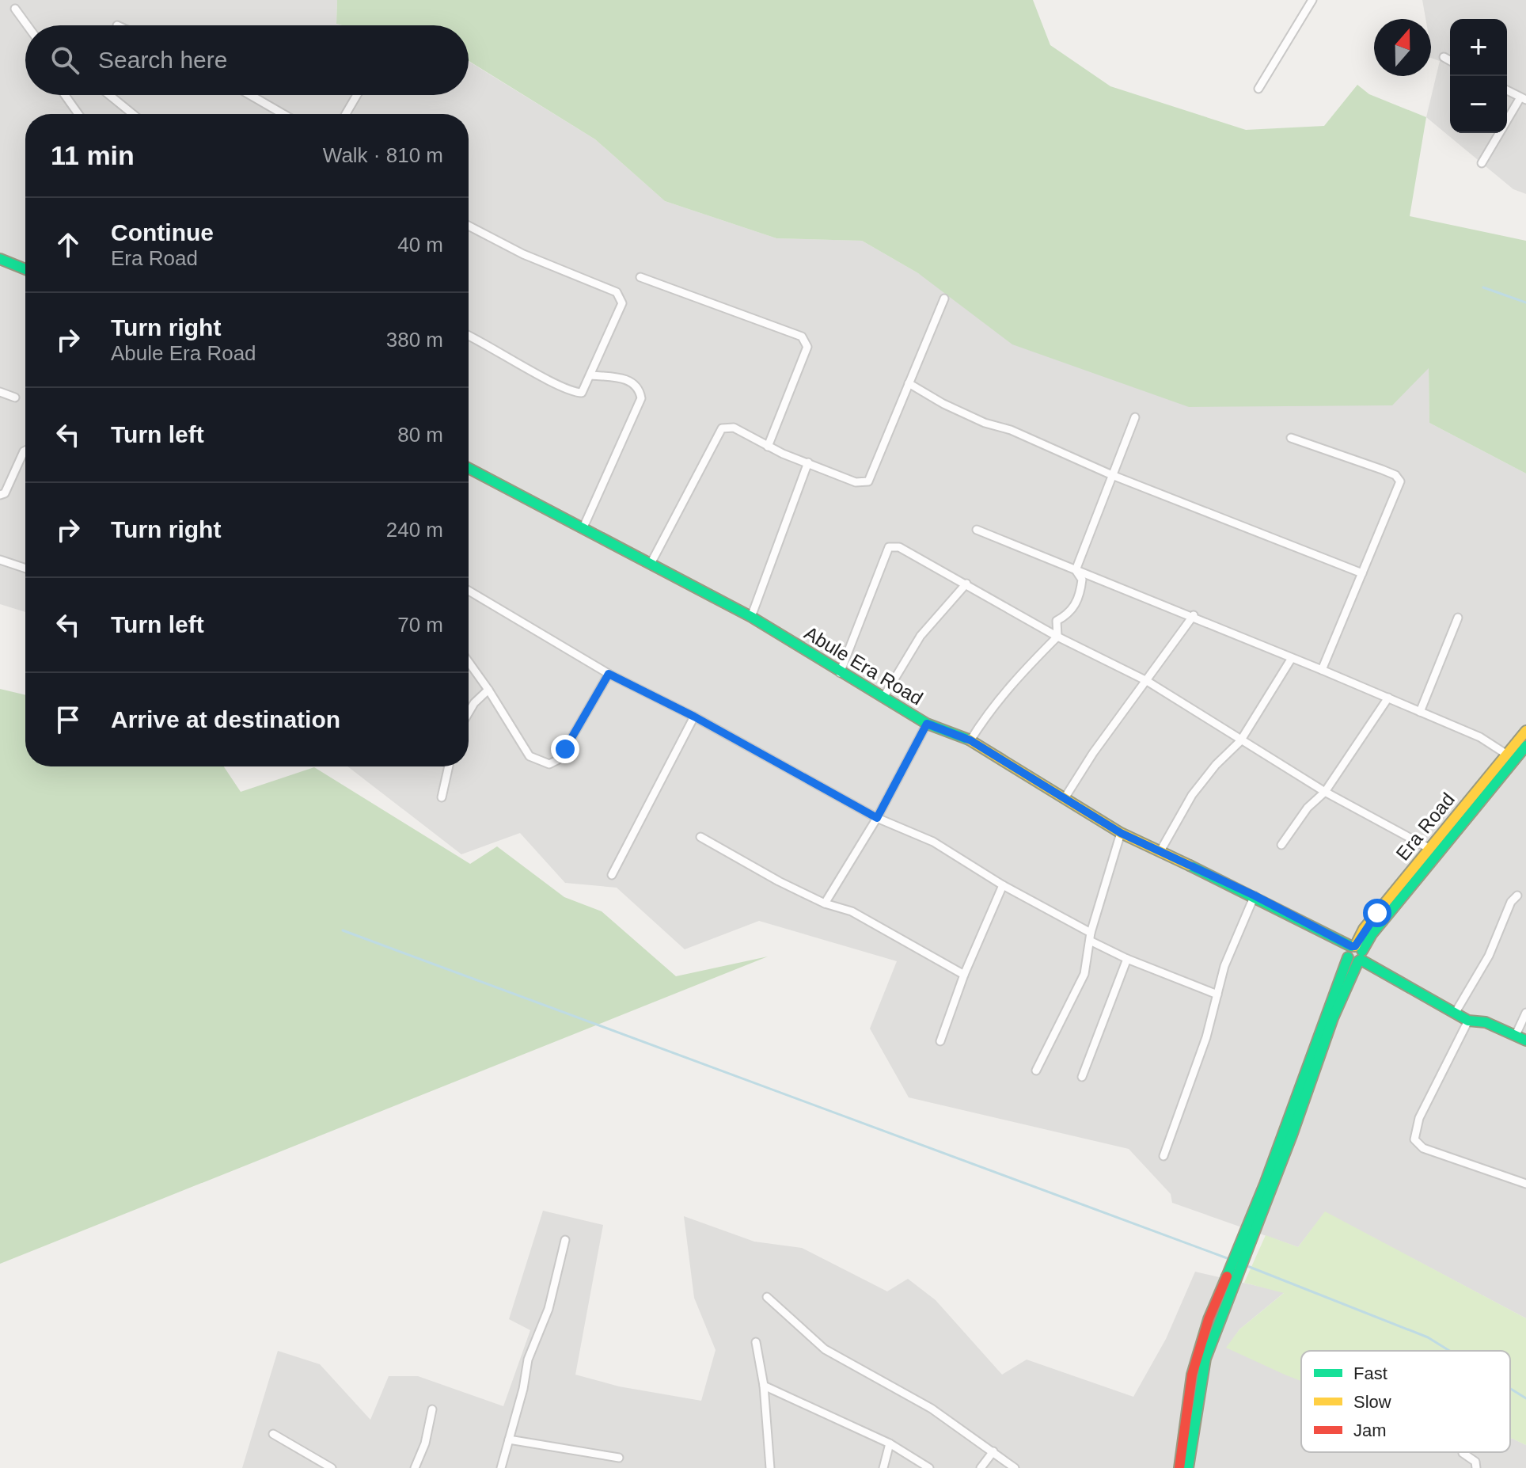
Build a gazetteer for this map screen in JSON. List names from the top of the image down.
{
  "streets": {
    "main road": ["Abule Era Road", "Era Road"]
  },
  "crossings": [
    ["Abule Era Road", "Era Road"]
  ],
  "legend": ["Fast", "Slow", "Jam"],
  "north": "top",
  "page": {
    "map_buttons": ["+", "−"],
    "search": "Search here",
    "heading": ["11 min", "Walk · 810 m"],
    "list": [
      ["Continue", "Era Road", "40 m"],
      ["Turn right", "Abule Era Road", "380 m"],
      ["Turn left", "80 m"],
      ["Turn right", "240 m"],
      ["Turn left", "70 m"],
      "Arrive at destination"
    ]
  }
}
